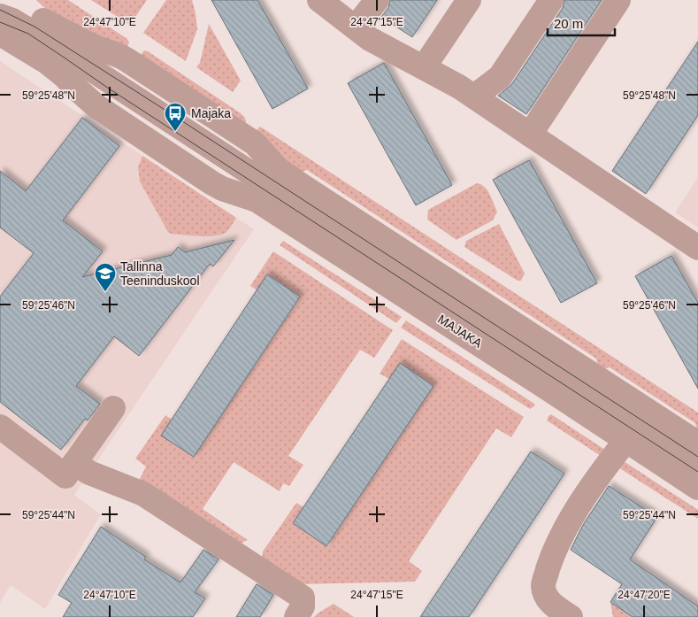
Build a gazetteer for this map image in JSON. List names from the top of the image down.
{
  "streets": {
    "street": ["MAJAKA"]
  },
  "places": {
    "bus stop": ["Majaka"],
    "school or university": ["Tallinna Teeninduskool"]
  },
  "scale_bar": "20 m",
  "coordinates": [
    "24°47'10\"E",
    "24°47'15\"E",
    "59°25'48\"N",
    "59°25'46\"N",
    "59°25'44\"N",
    "24°47'20\"E"
  ]
}
